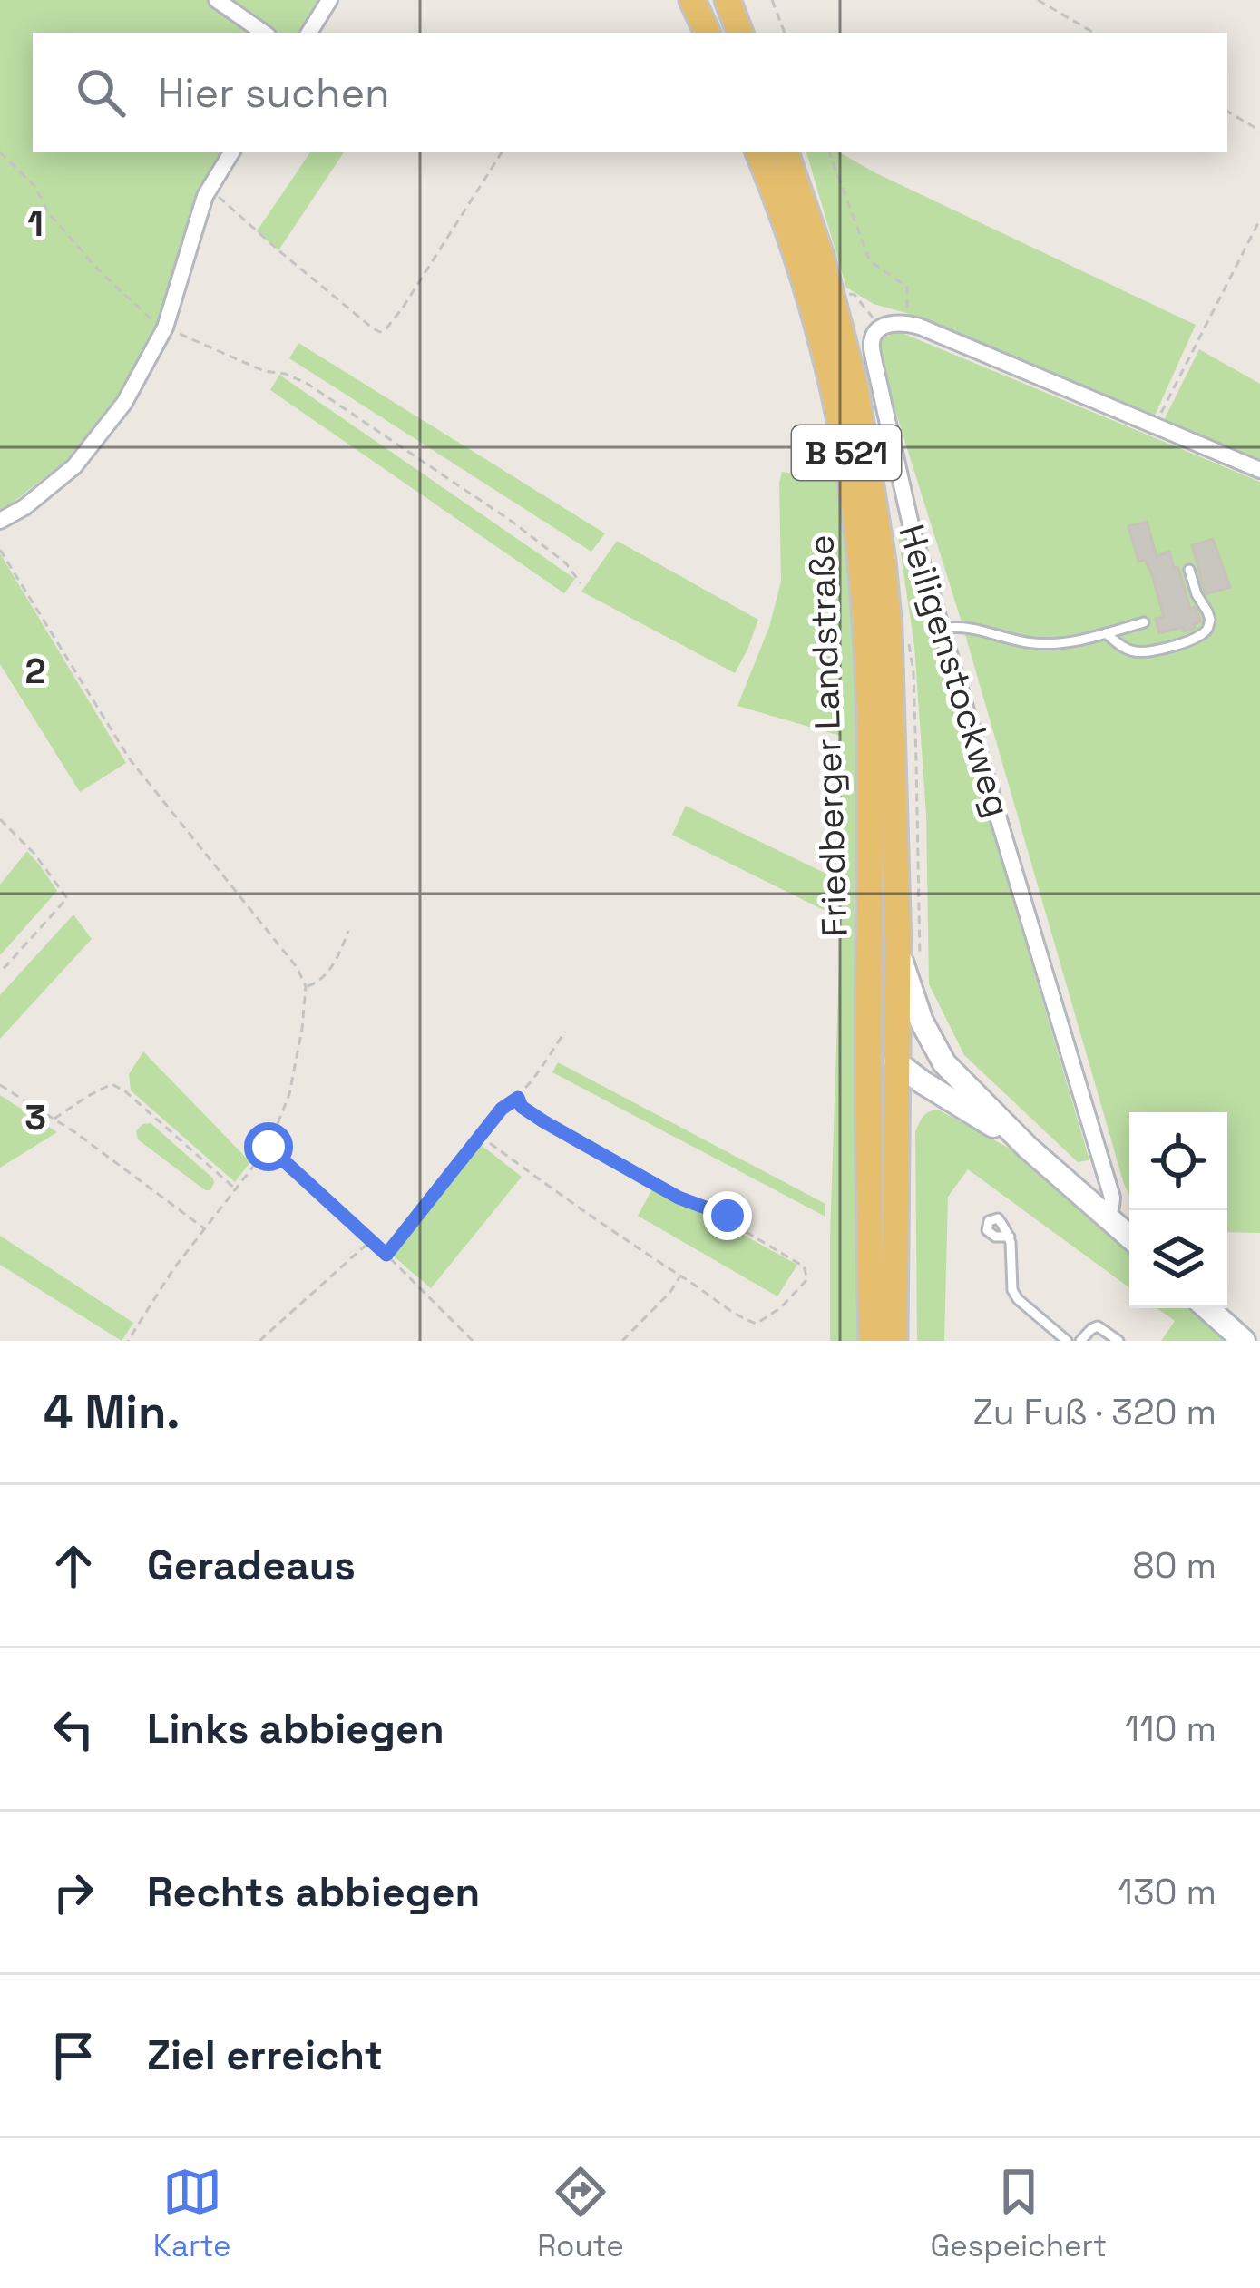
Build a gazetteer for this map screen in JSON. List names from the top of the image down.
{
  "streets": {
    "main road": ["B 521", "Friedberger Landstraße"],
    "street": ["Heiligenstockweg"]
  },
  "crossings": [
    ["B 521", "Friedberger Landstraße"],
    ["Heiligenstockweg", "Friedberger Landstraße"]
  ],
  "page": {
    "search": "Hier suchen",
    "heading": ["4 Min.", "Zu Fuß · 320 m"],
    "list": [
      ["Geradeaus", "80 m"],
      ["Links abbiegen", "110 m"],
      ["Rechts abbiegen", "130 m"],
      "Ziel erreicht"
    ],
    "nav": ["Karte", "Route", "Gespeichert"]
  },
  "grid": {
    "rows": ["1", "2", "3"]
  }
}
